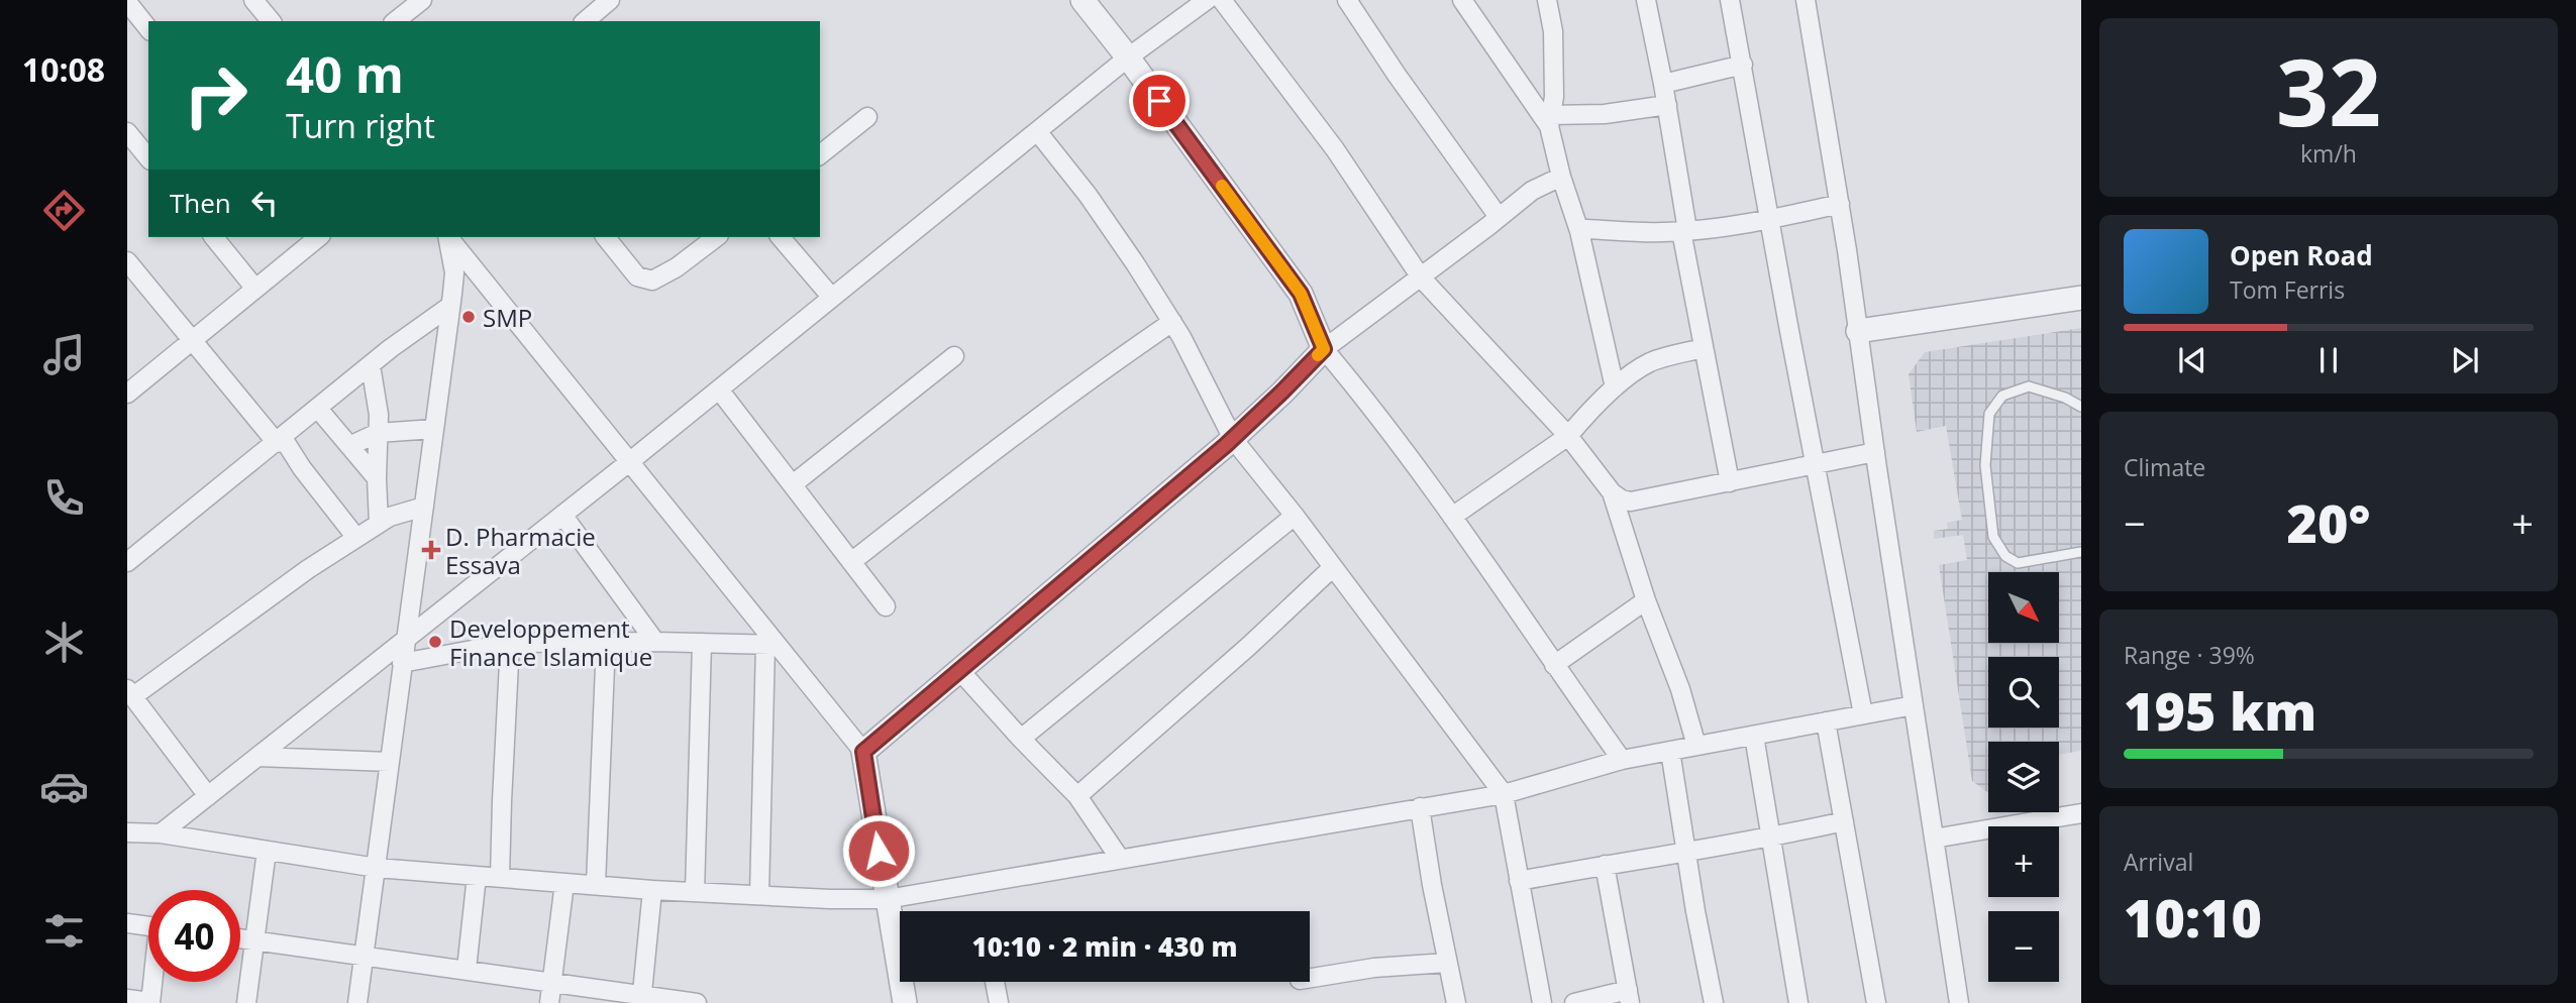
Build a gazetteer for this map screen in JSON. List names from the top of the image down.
{
  "places": {
    "other": ["SMP", "Developpement Finance Islamique"],
    "health": ["D. Pharmacie Essava"]
  },
  "north": "bottom right",
  "page": {
    "tabs": "10:08",
    "tile": [
      ["32", "km/h"],
      "Climate",
      ["Range · 39%", "195 km"],
      ["Arrival", "10:10"]
    ],
    "turn": ["40 m", "Turn right"],
    "then": "Then",
    "song": ["Open Road", "Tom Ferris"],
    "heat": ["−", "20°", "+"],
    "map_buttons": ["+", "−"],
    "limit": "40",
    "trip": "10:10 · 2 min · 430 m"
  }
}
